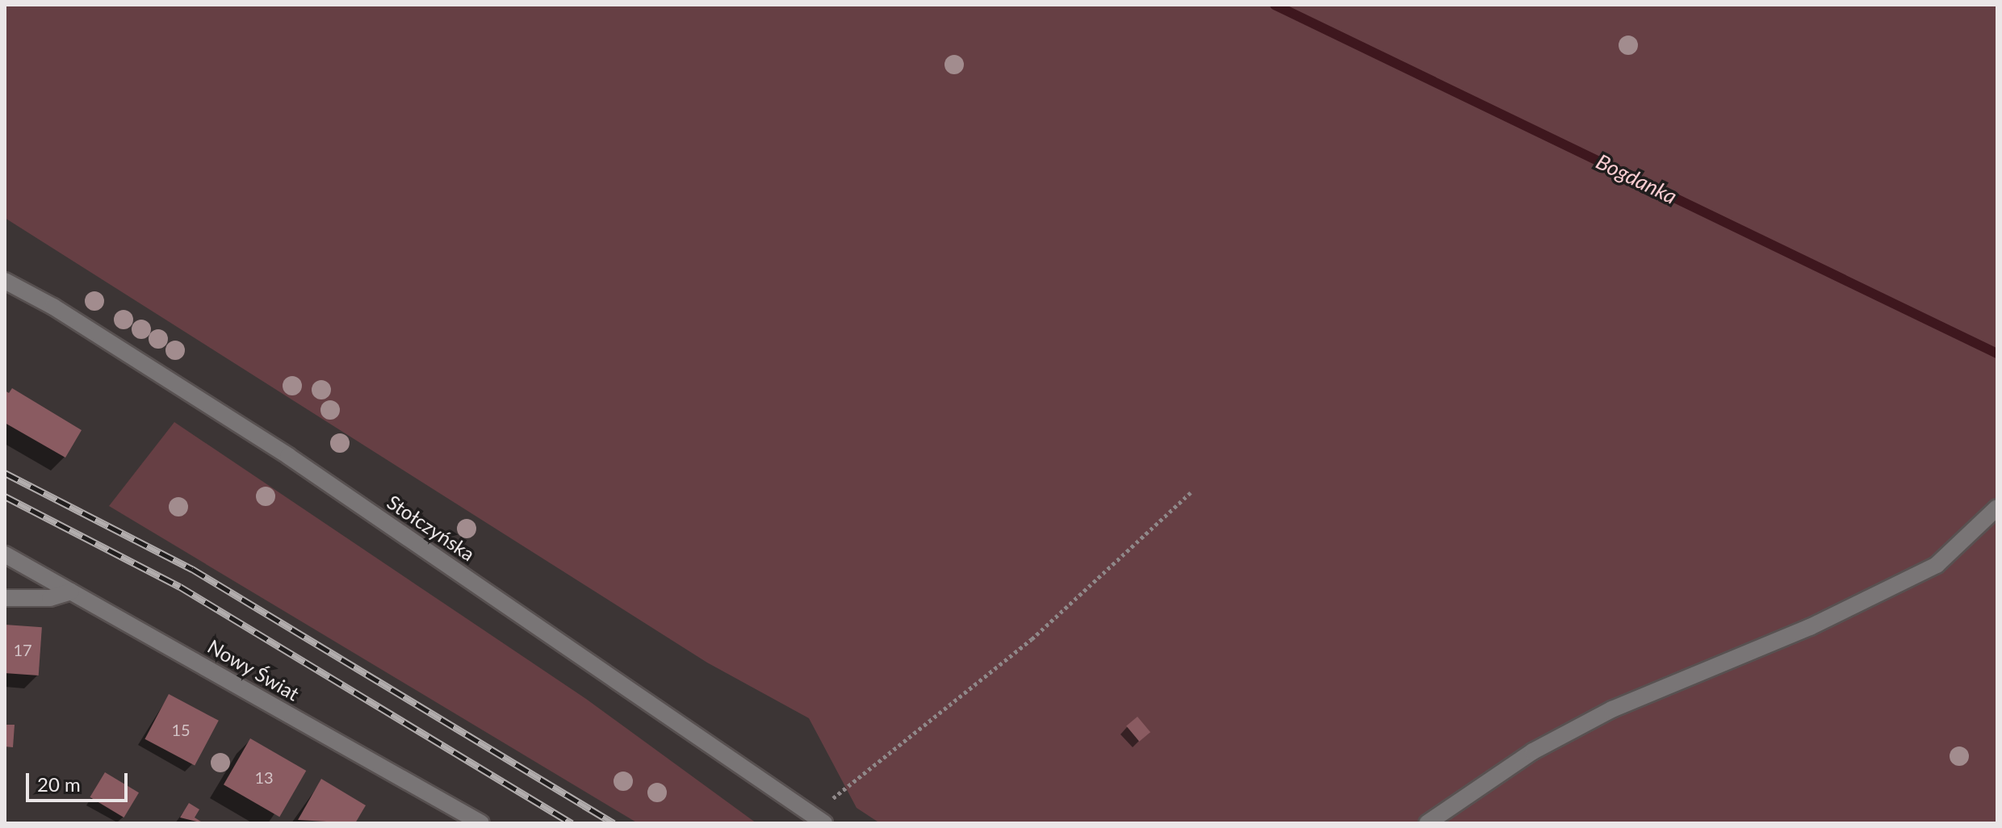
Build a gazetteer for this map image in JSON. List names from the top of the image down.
{
  "streets": {
    "street": ["Stołczyńska", "Nowy Świat"]
  },
  "water": ["Bogdanka"],
  "house_numbers": ["17", "15", "13"],
  "scale_bar": "20 m"
}
